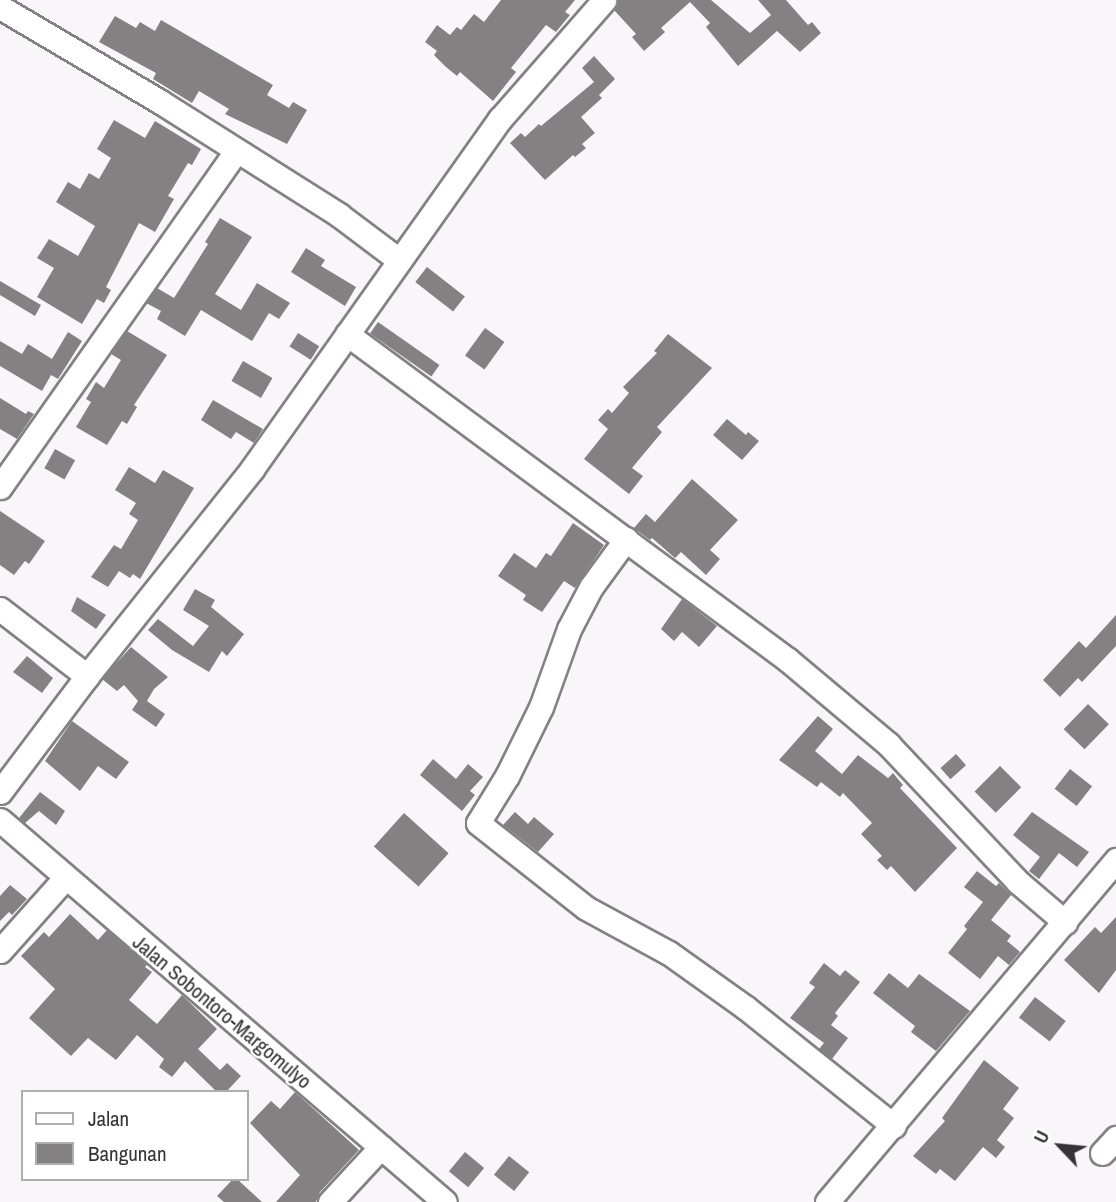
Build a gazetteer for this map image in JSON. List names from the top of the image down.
{
  "streets": {
    "street": ["Jalan Sobontoro-Margomulyo"]
  },
  "legend": ["Jalan", "Bangunan"],
  "north": "top left"
}
